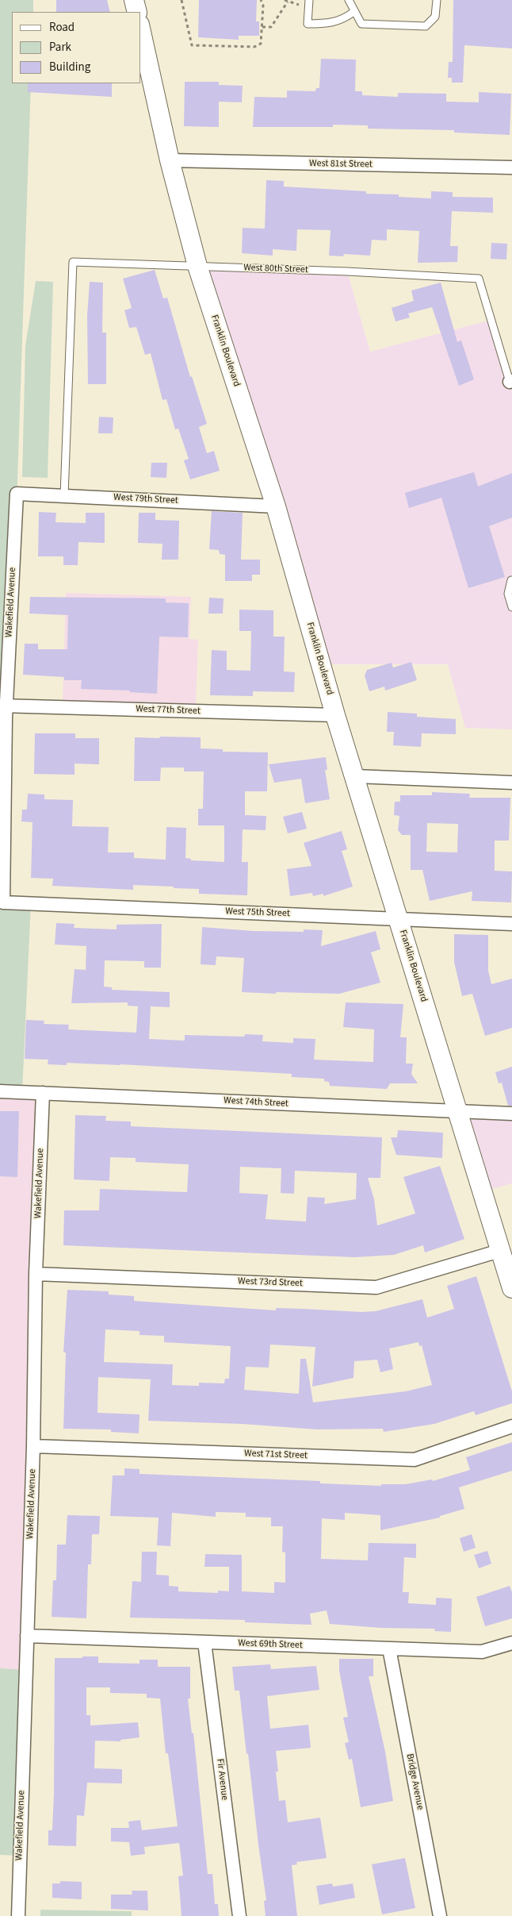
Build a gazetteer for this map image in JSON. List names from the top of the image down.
{
  "streets": {
    "street": [
      "West 81st Street",
      "Franklin Boulevard",
      "West 79th Street",
      "Wakefield Avenue",
      "West 77th Street",
      "West 75th Street",
      "West 74th Street",
      "West 73rd Street",
      "West 71st Street",
      "West 69th Street",
      "Fir Avenue",
      "Bridge Avenue"
    ],
    "lane": ["West 80th Street"]
  },
  "crossings": [
    ["West 81st Street", "Franklin Boulevard"],
    ["West 80th Street", "Franklin Boulevard"],
    ["West 80th Street", "West 79th Street"],
    ["Franklin Boulevard", "West 79th Street"],
    ["Franklin Boulevard", "West 77th Street"],
    ["Franklin Boulevard", "West 75th Street"],
    ["Franklin Boulevard", "West 74th Street"],
    ["Franklin Boulevard", "West 73rd Street"],
    ["West 79th Street", "Wakefield Avenue"],
    ["Wakefield Avenue", "West 77th Street"],
    ["Wakefield Avenue", "West 75th Street"],
    ["Wakefield Avenue", "West 74th Street"],
    ["Wakefield Avenue", "West 73rd Street"],
    ["Wakefield Avenue", "West 71st Street"],
    ["Wakefield Avenue", "West 69th Street"],
    ["West 69th Street", "Fir Avenue"],
    ["West 69th Street", "Bridge Avenue"]
  ],
  "legend": ["Road", "Park", "Building"]
}
